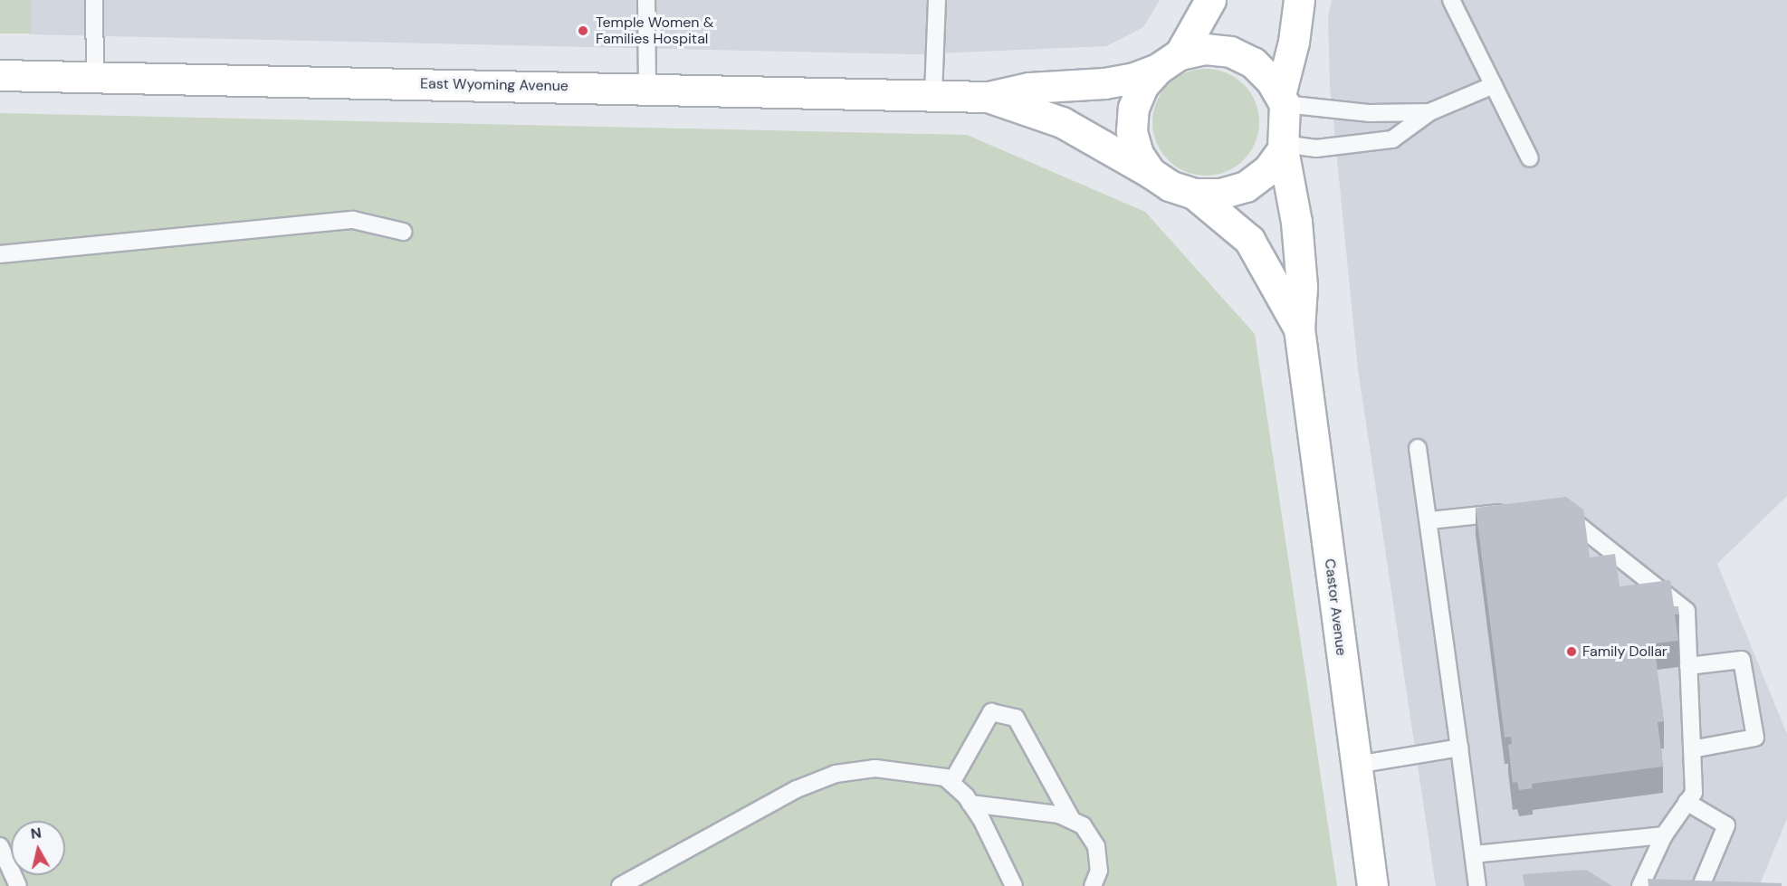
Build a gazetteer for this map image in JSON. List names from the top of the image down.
{
  "streets": {
    "main road": ["East Wyoming Avenue", "Castor Avenue"]
  },
  "crossings": [
    ["East Wyoming Avenue", "Castor Avenue"]
  ],
  "places": ["Temple Women & Families Hospital", "Family Dollar"],
  "north": "top"
}
